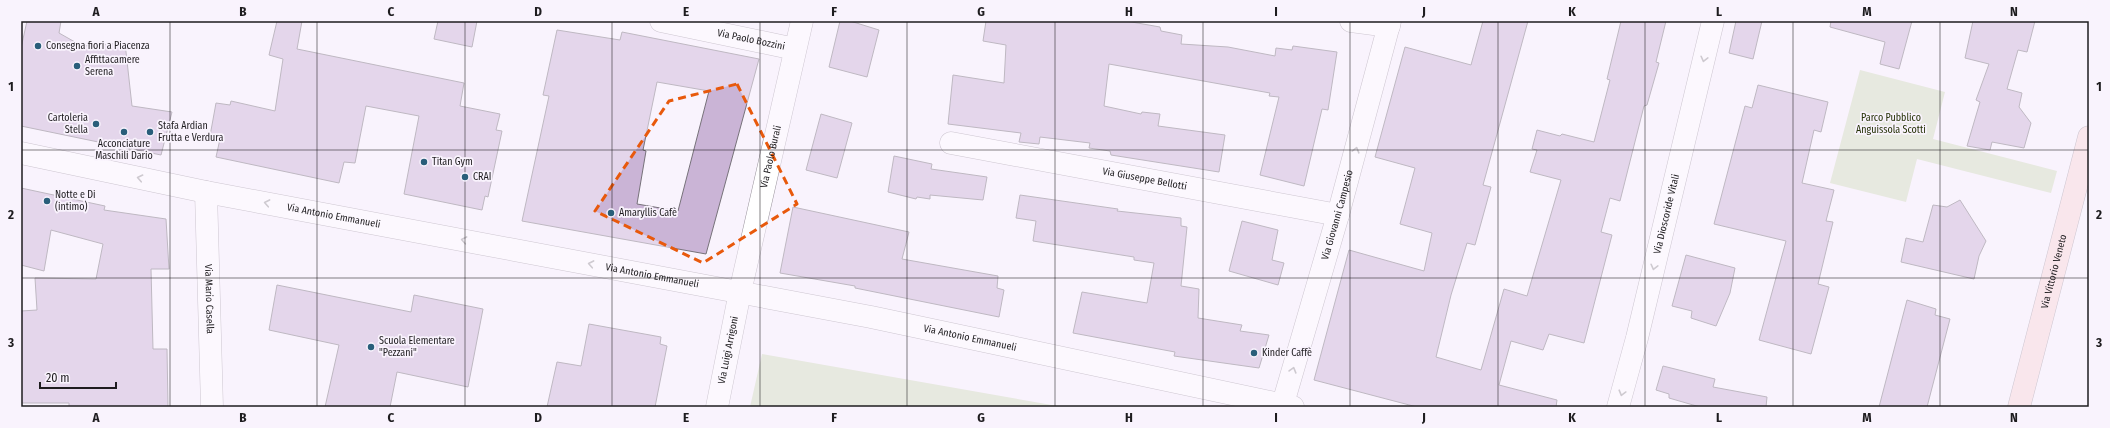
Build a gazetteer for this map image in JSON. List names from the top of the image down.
{
  "streets": {
    "main road": ["Via Vittorio Veneto"],
    "street": [
      "Via Paolo Bozzini",
      "Via Paolo Burali",
      "Via Giuseppe Bellotti",
      "Via Giovanni Campesio",
      "Via Dioscoride Vitali",
      "Via Antonio Emmanueli",
      "Via Mario Casella",
      "Via Luigi Arrigoni"
    ]
  },
  "crossings": [
    ["Via Paolo Bozzini", "Via Paolo Burali"],
    ["Via Paolo Burali", "Via Antonio Emmanueli"],
    ["Via Paolo Burali", "Via Luigi Arrigoni"],
    ["Via Giuseppe Bellotti", "Via Giovanni Campesio"],
    ["Via Giovanni Campesio", "Via Antonio Emmanueli"],
    ["Via Antonio Emmanueli", "Via Mario Casella"],
    ["Via Antonio Emmanueli", "Via Luigi Arrigoni"]
  ],
  "one_way": ["Via Giovanni Campesio", "Via Dioscoride Vitali", "Via Antonio Emmanueli"],
  "parks": ["Parco Pubblico Anguissola Scotti"],
  "places": [
    "Consegna fiori a Piacenza",
    "Affittacamere Serena",
    "Cartoleria Stella",
    "Acconciature Maschili Dario",
    "Stafa Ardian Frutta e Verdura",
    "Titan Gym",
    "CRAI",
    "Notte e Di (intimo)",
    "Amaryllis Cafè",
    "Scuola Elementare \"Pezzani\"",
    "Kinder Caffè"
  ],
  "scale_bar": "20 m",
  "grid": {
    "columns": [
      "A",
      "B",
      "C",
      "D",
      "E",
      "F",
      "G",
      "H",
      "I",
      "J",
      "K",
      "L",
      "M",
      "N"
    ],
    "rows": ["1", "2", "3"]
  }
}
